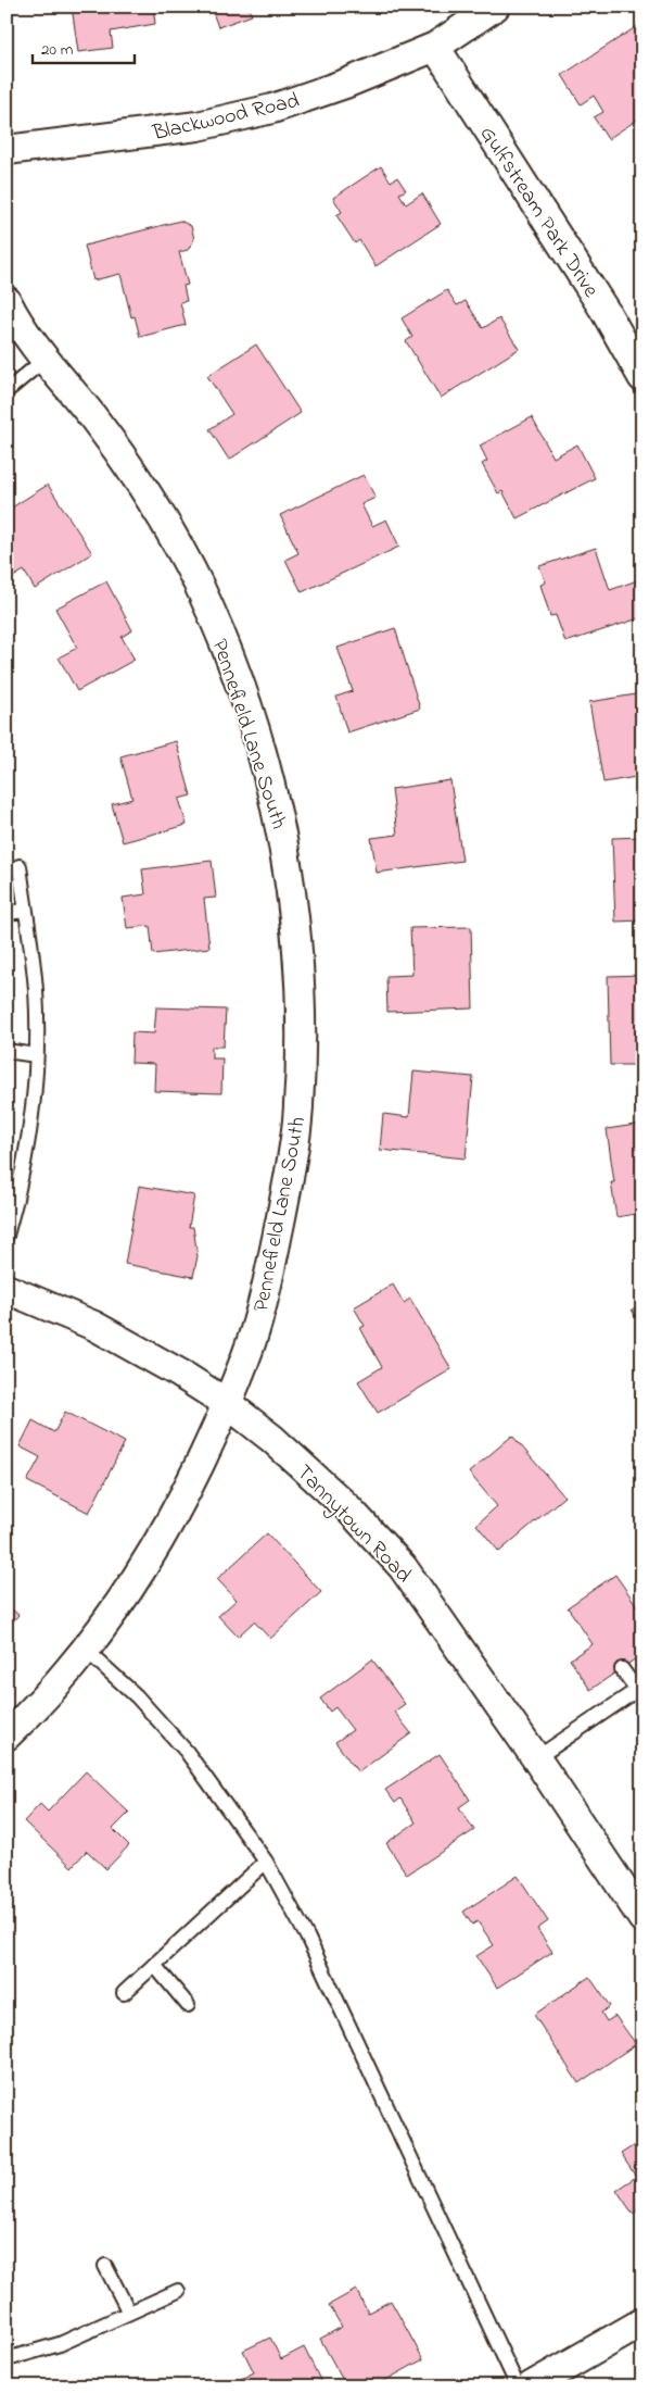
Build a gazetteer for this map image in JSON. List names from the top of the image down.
{
  "streets": {
    "street": [
      "Blackwood Road",
      "Gulfstream Park Drive",
      "Pennefield Lane South",
      "Tannytown Road"
    ]
  },
  "crossings": [
    ["Blackwood Road", "Gulfstream Park Drive"],
    ["Pennefield Lane South", "Tannytown Road"]
  ],
  "scale_bar": "20 m"
}
